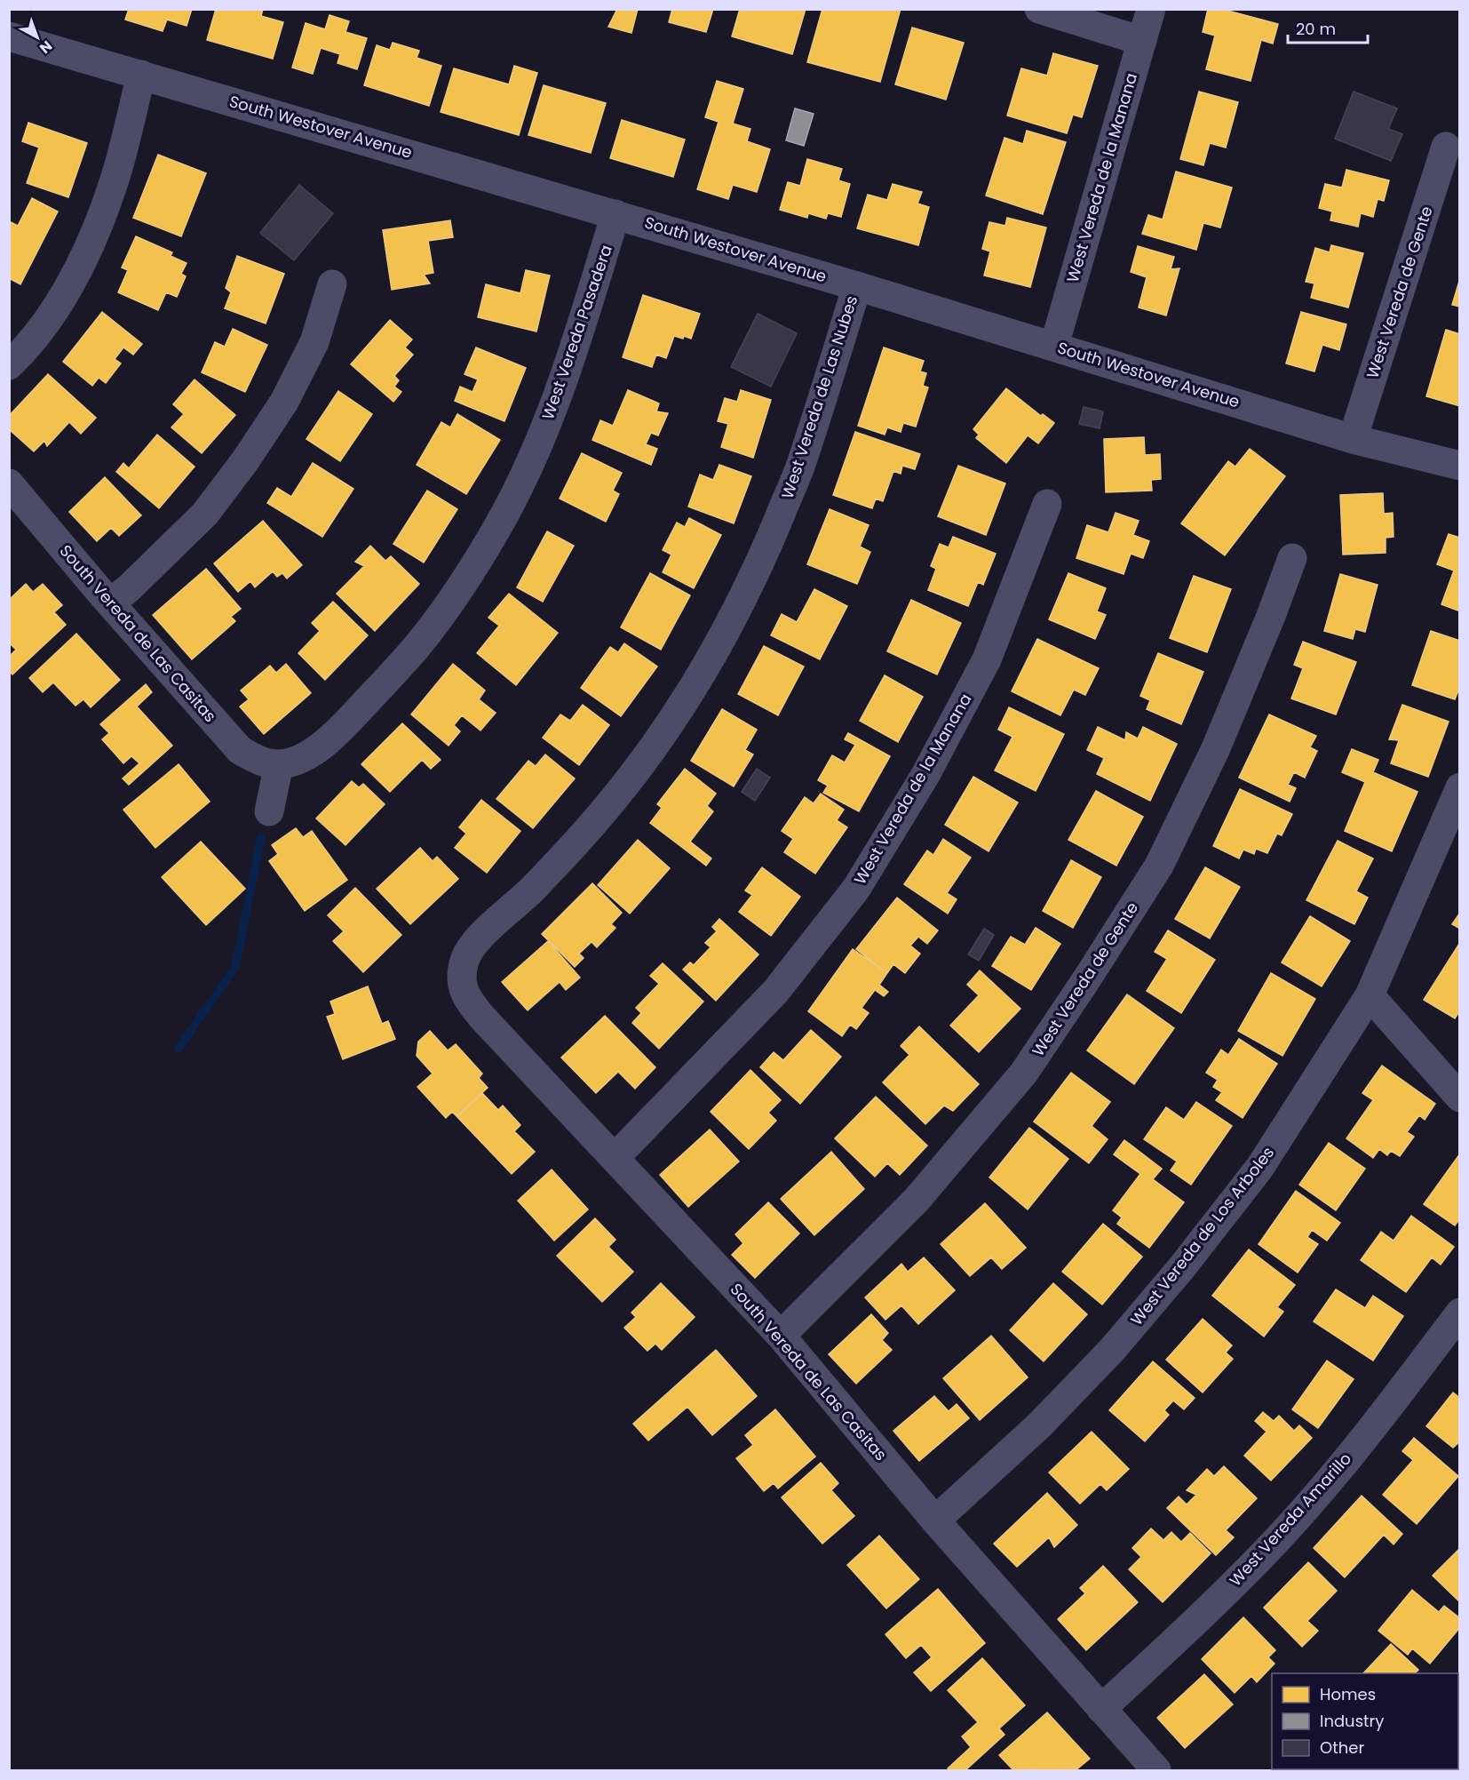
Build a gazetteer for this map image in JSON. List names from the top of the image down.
{
  "streets": {
    "street": [
      "South Westover Avenue",
      "West Vereda de la Manana",
      "West Vereda de Gente",
      "West Vereda Pasadera",
      "West Vereda de Las Nubes",
      "South Vereda de Las Casitas",
      "West Vereda de Los Arboles",
      "West Vereda Amarillo"
    ]
  },
  "crossings": [
    ["South Westover Avenue", "West Vereda de la Manana"],
    ["South Westover Avenue", "West Vereda de Gente"],
    ["South Westover Avenue", "West Vereda Pasadera"],
    ["South Westover Avenue", "West Vereda de Las Nubes"],
    ["West Vereda de la Manana", "South Vereda de Las Casitas"],
    ["West Vereda de Gente", "South Vereda de Las Casitas"],
    ["West Vereda Pasadera", "South Vereda de Las Casitas"],
    ["West Vereda de Las Nubes", "South Vereda de Las Casitas"],
    ["South Vereda de Las Casitas", "West Vereda de Los Arboles"],
    ["South Vereda de Las Casitas", "West Vereda Amarillo"]
  ],
  "legend": ["Homes", "Industry", "Other"],
  "scale_bar": "20 m",
  "north": "bottom right"
}
